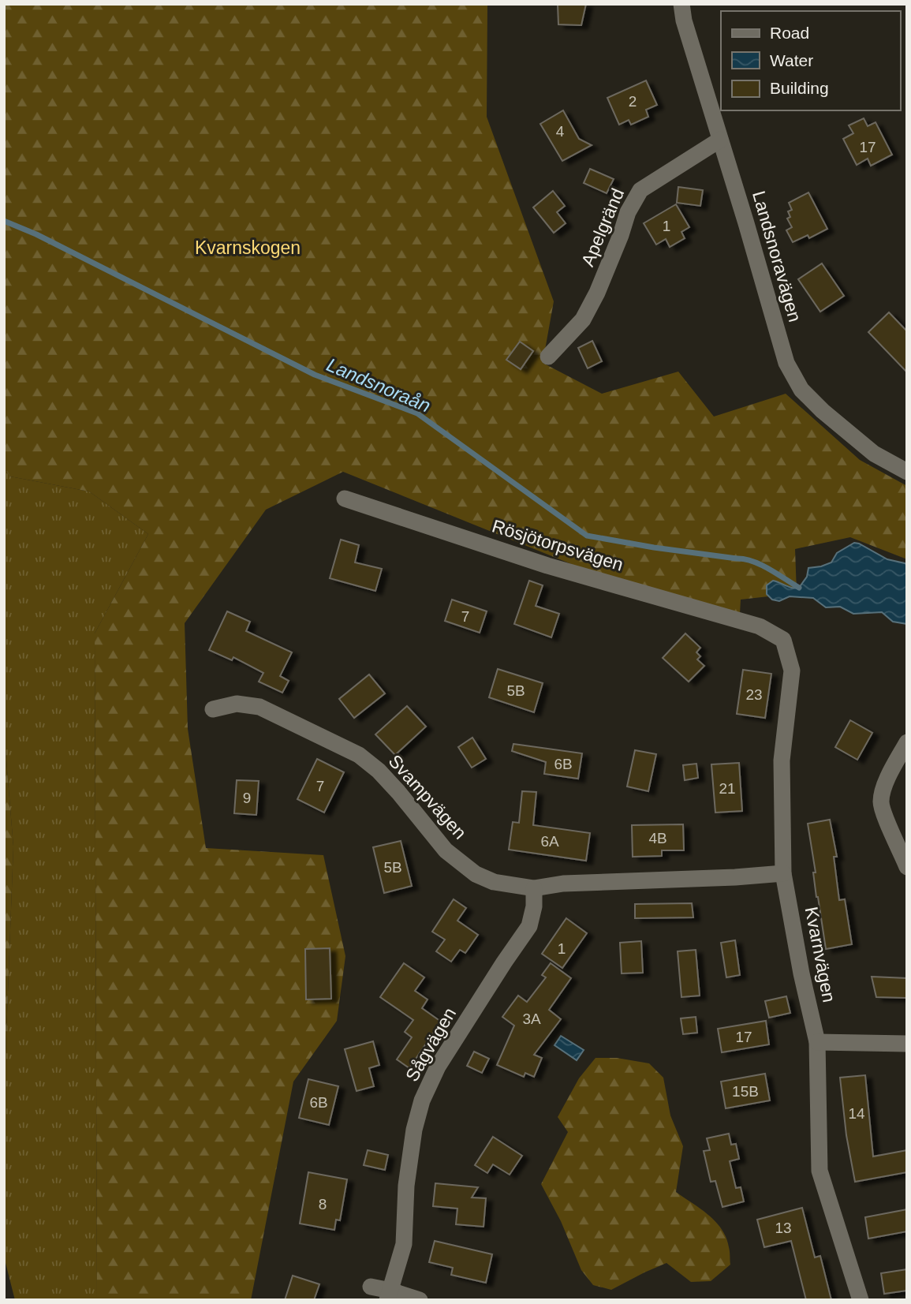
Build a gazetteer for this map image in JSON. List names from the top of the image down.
{
  "streets": {
    "street": [
      "Apelgränd",
      "Landsnoravägen",
      "Rösjötorpsvägen",
      "Svampvägen",
      "Kvarnvägen",
      "Sågvägen"
    ]
  },
  "crossings": [
    ["Apelgränd", "Landsnoravägen"],
    ["Rösjötorpsvägen", "Kvarnvägen"],
    ["Svampvägen", "Kvarnvägen"],
    ["Svampvägen", "Sågvägen"]
  ],
  "water": ["Landsnoraån"],
  "parks": ["Kvarnskogen"],
  "house_numbers": [
    "2",
    "4",
    "17",
    "1",
    "7",
    "5B",
    "23",
    "6B",
    "7",
    "21",
    "9",
    "4B",
    "6A",
    "5B",
    "1",
    "3A",
    "17",
    "15B",
    "6B",
    "14",
    "8",
    "13"
  ],
  "legend": ["Road", "Water", "Building"]
}
